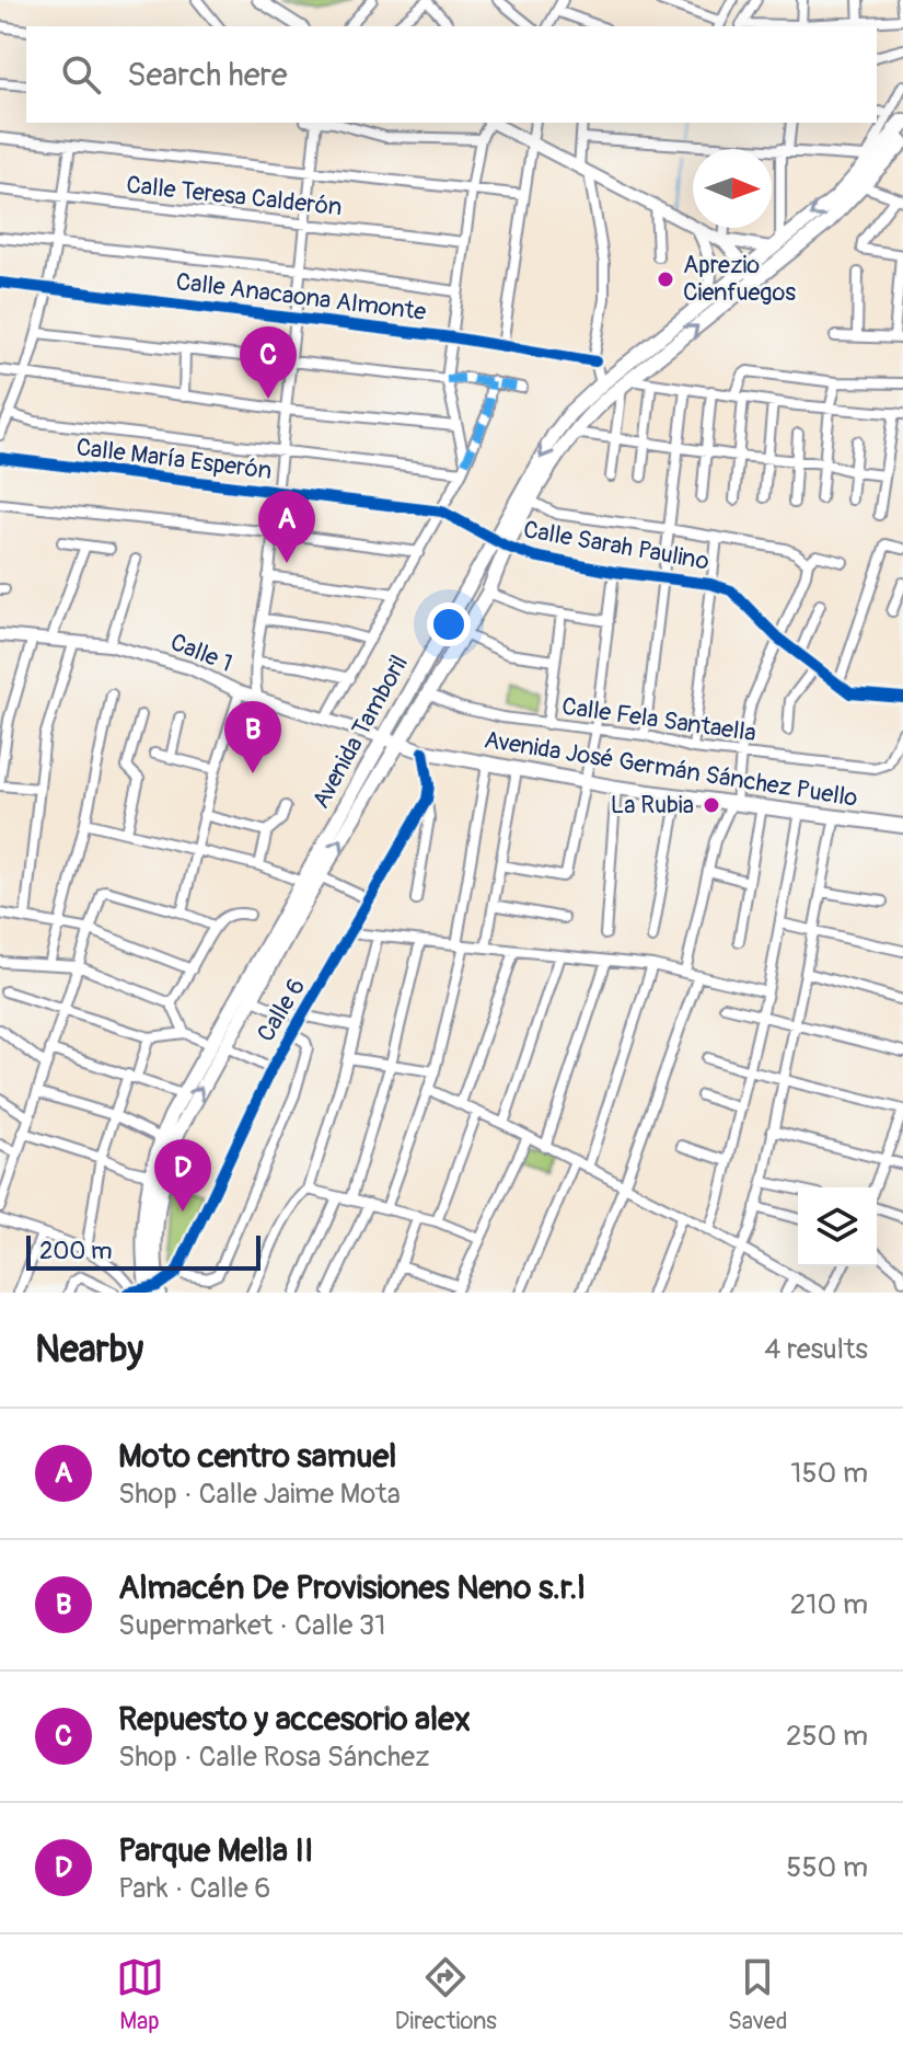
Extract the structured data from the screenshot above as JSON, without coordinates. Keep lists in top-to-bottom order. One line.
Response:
{"streets":{"main road":["Avenida Tamboril","Avenida José Germán Sánchez Puello"],"street":["Calle Teresa Calderón","Calle Anacaona Almonte","Calle María Esperón","Calle Sarah Paulino","Calle 1","Calle Fela Santaella","Calle 6"]},"crossings":[["Calle María Esperón","Calle Sarah Paulino"],["Calle María Esperón","Avenida Tamboril"],["Calle Sarah Paulino","Avenida Tamboril"],["Calle 1","Avenida Tamboril"],["Calle 1","Avenida José Germán Sánchez Puello"],["Calle Fela Santaella","Avenida Tamboril"],["Avenida Tamboril","Avenida José Germán Sánchez Puello"],["Avenida Tamboril","Calle 6"]],"places":["Aprezio Cienfuegos","La Rubia"],"scale_bar":"200 m","north":"right","page":{"search":"Search here","pins":["C","A","B","D"],"scale":"200 m","heading":["Nearby","4 results"],"list":[{"mark":"A","name":"Moto centro samuel","note":"Shop · Calle Jaime Mota","value":"150 m"},{"mark":"B","name":"Almacén De Provisiones Neno s.r.l","note":"Supermarket · Calle 31","value":"210 m"},{"mark":"C","name":"Repuesto y accesorio alex","note":"Shop · Calle Rosa Sánchez","value":"250 m"},{"mark":"D","name":"Parque Mella II","note":"Park · Calle 6","value":"550 m"}],"nav":["Map","Directions","Saved"]}}
